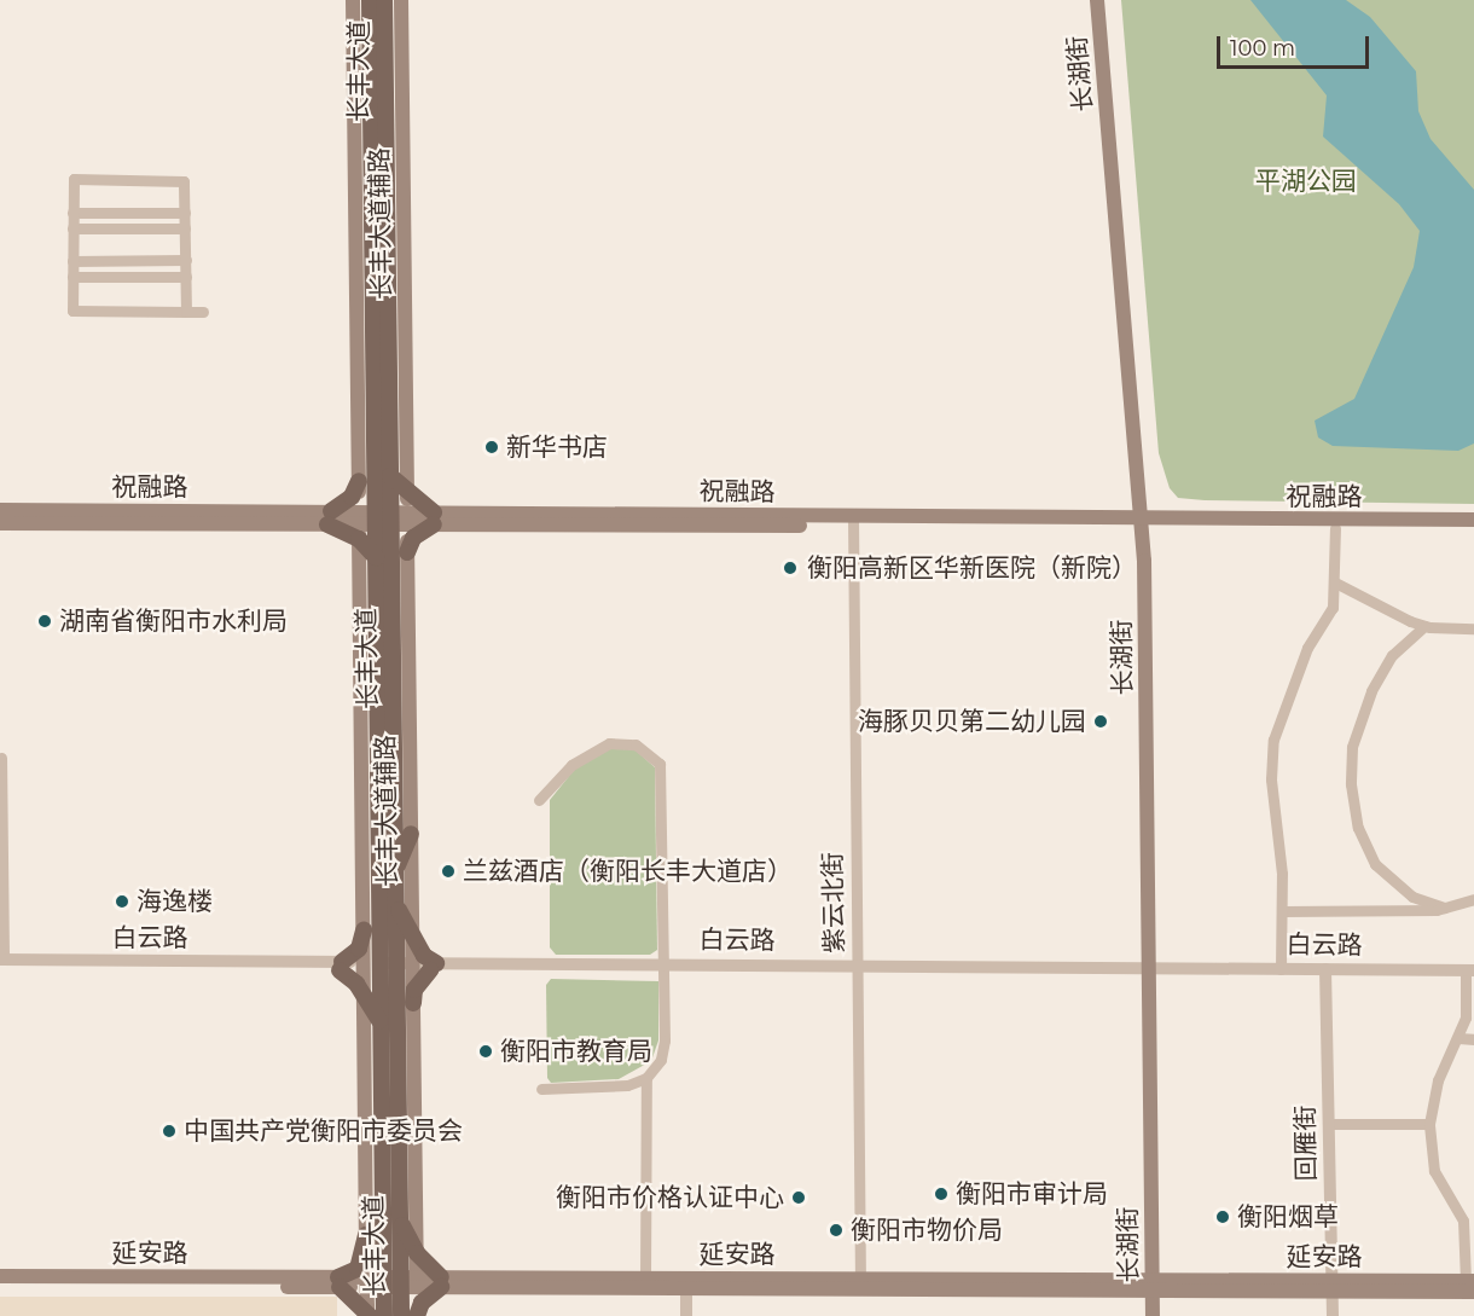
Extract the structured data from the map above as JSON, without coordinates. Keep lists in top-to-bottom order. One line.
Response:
{"streets":{"main road":["长丰大道","长湖街","长丰大道辅路","祝融路","延安路"],"street":["紫云北街","白云路","回雁街"]},"crossings":[["长丰大道","长丰大道辅路"],["长丰大道","祝融路"],["长丰大道","白云路"],["长丰大道","延安路"],["长湖街","祝融路"],["长湖街","白云路"],["长湖街","延安路"],["长丰大道辅路","祝融路"],["长丰大道辅路","白云路"],["长丰大道辅路","延安路"],["祝融路","紫云北街"],["紫云北街","白云路"],["紫云北街","延安路"],["白云路","回雁街"],["回雁街","延安路"]],"parks":["平湖公园"],"places":["新华书店","衡阳高新区华新医院（新院）","湖南省衡阳市水利局","海豚贝贝第二幼儿园","兰兹酒店（衡阳长丰大道店）","海逸楼","衡阳市教育局","中国共产党衡阳市委员会","衡阳市审计局","衡阳市价格认证中心","衡阳烟草","衡阳市物价局"],"scale_bar":"100 m"}
